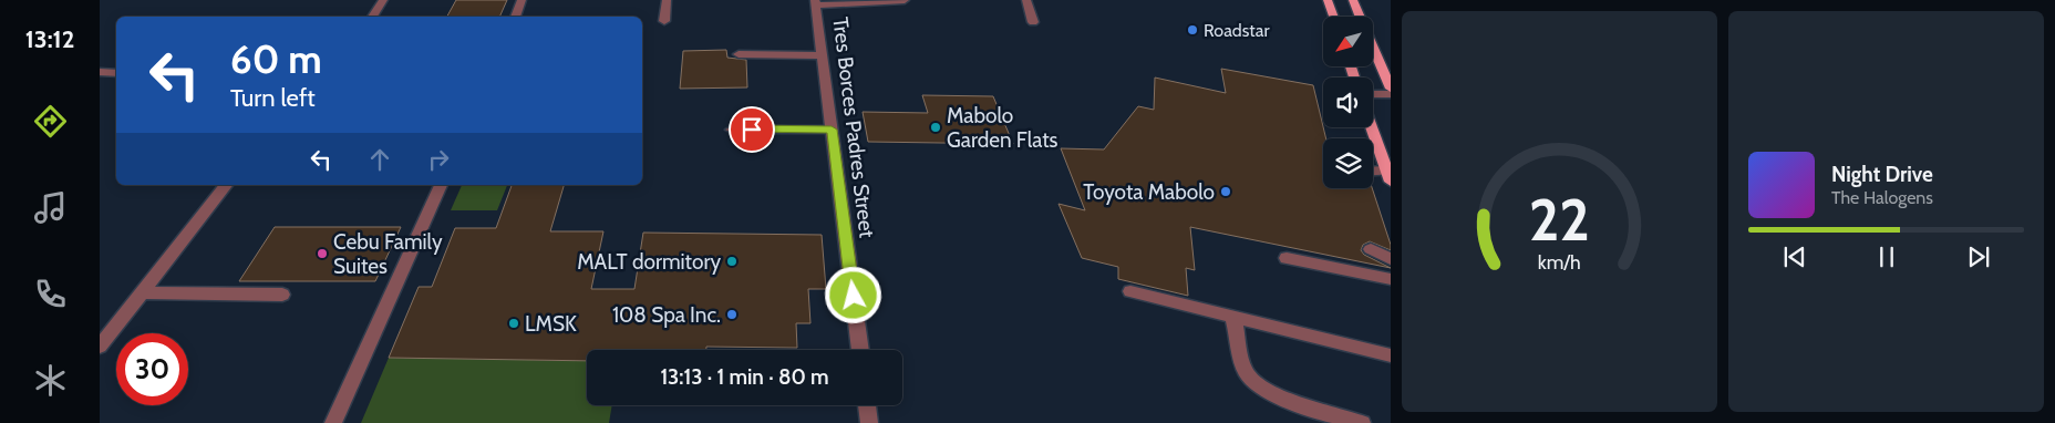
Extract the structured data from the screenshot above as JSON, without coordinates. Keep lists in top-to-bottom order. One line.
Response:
{"streets":{"street":["Tres Borces Padres Street"]},"places":["Roadstar","Mabolo Garden Flats","Toyota Mabolo","Cebu Family Suites","MALT dormitory","108 Spa Inc.","LMSK"],"north":"bottom left","page":{"tabs":"13:12","turn":["60 m","Turn left"],"song":["Night Drive","The Halogens"],"limit":"30","trip":"13:13 · 1 min · 80 m","gauge":["22","km/h"]}}
